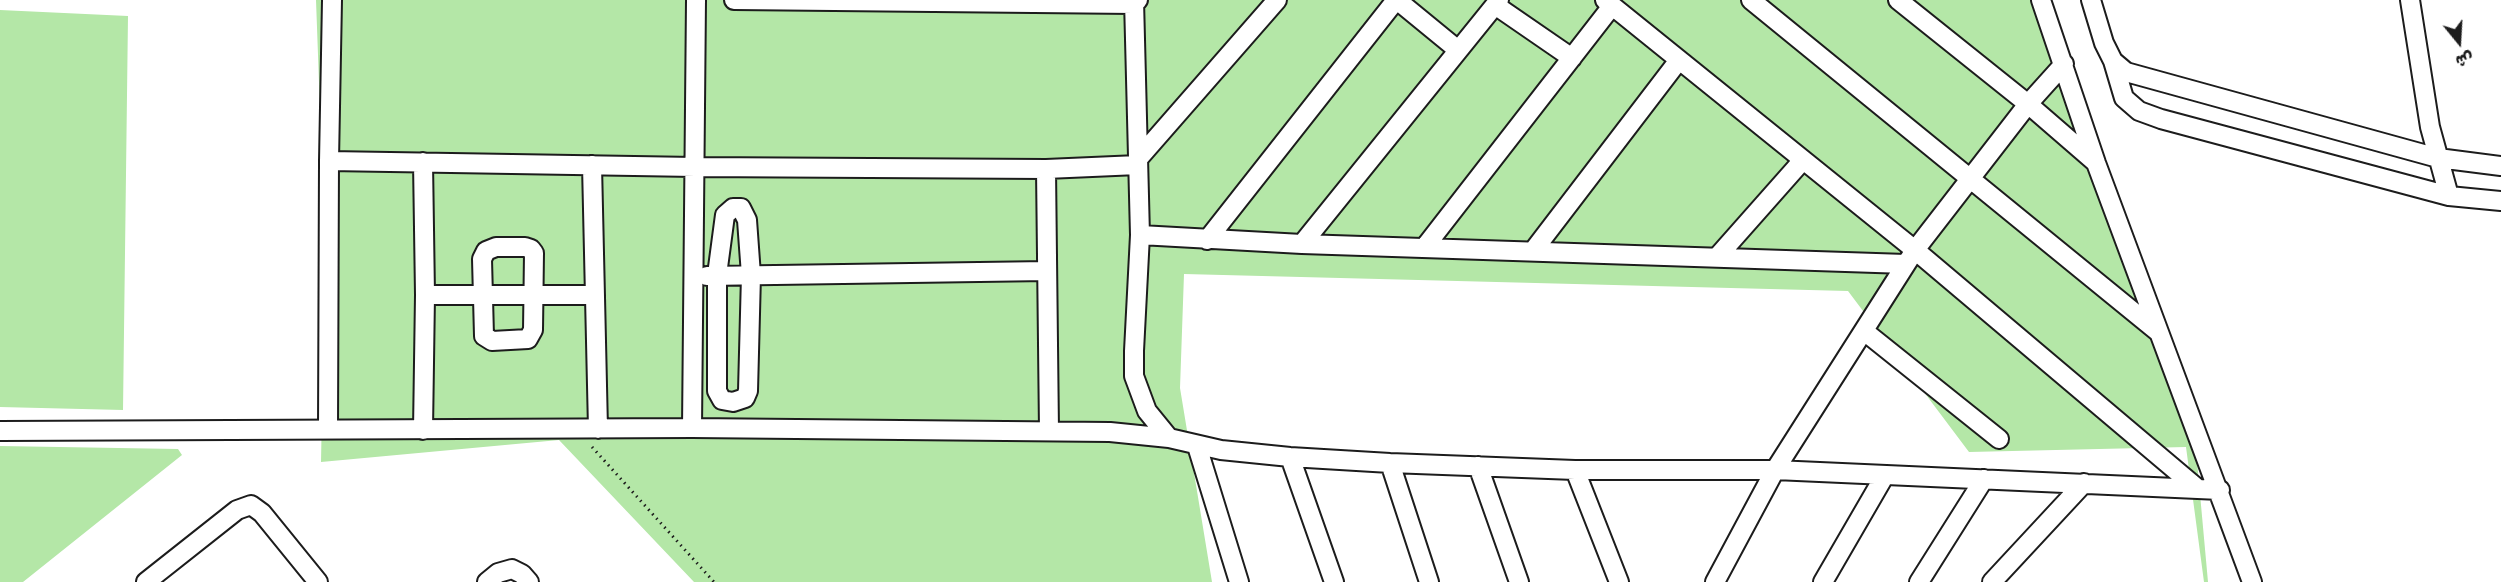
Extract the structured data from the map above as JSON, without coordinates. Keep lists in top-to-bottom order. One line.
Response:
{"north":"bottom"}
